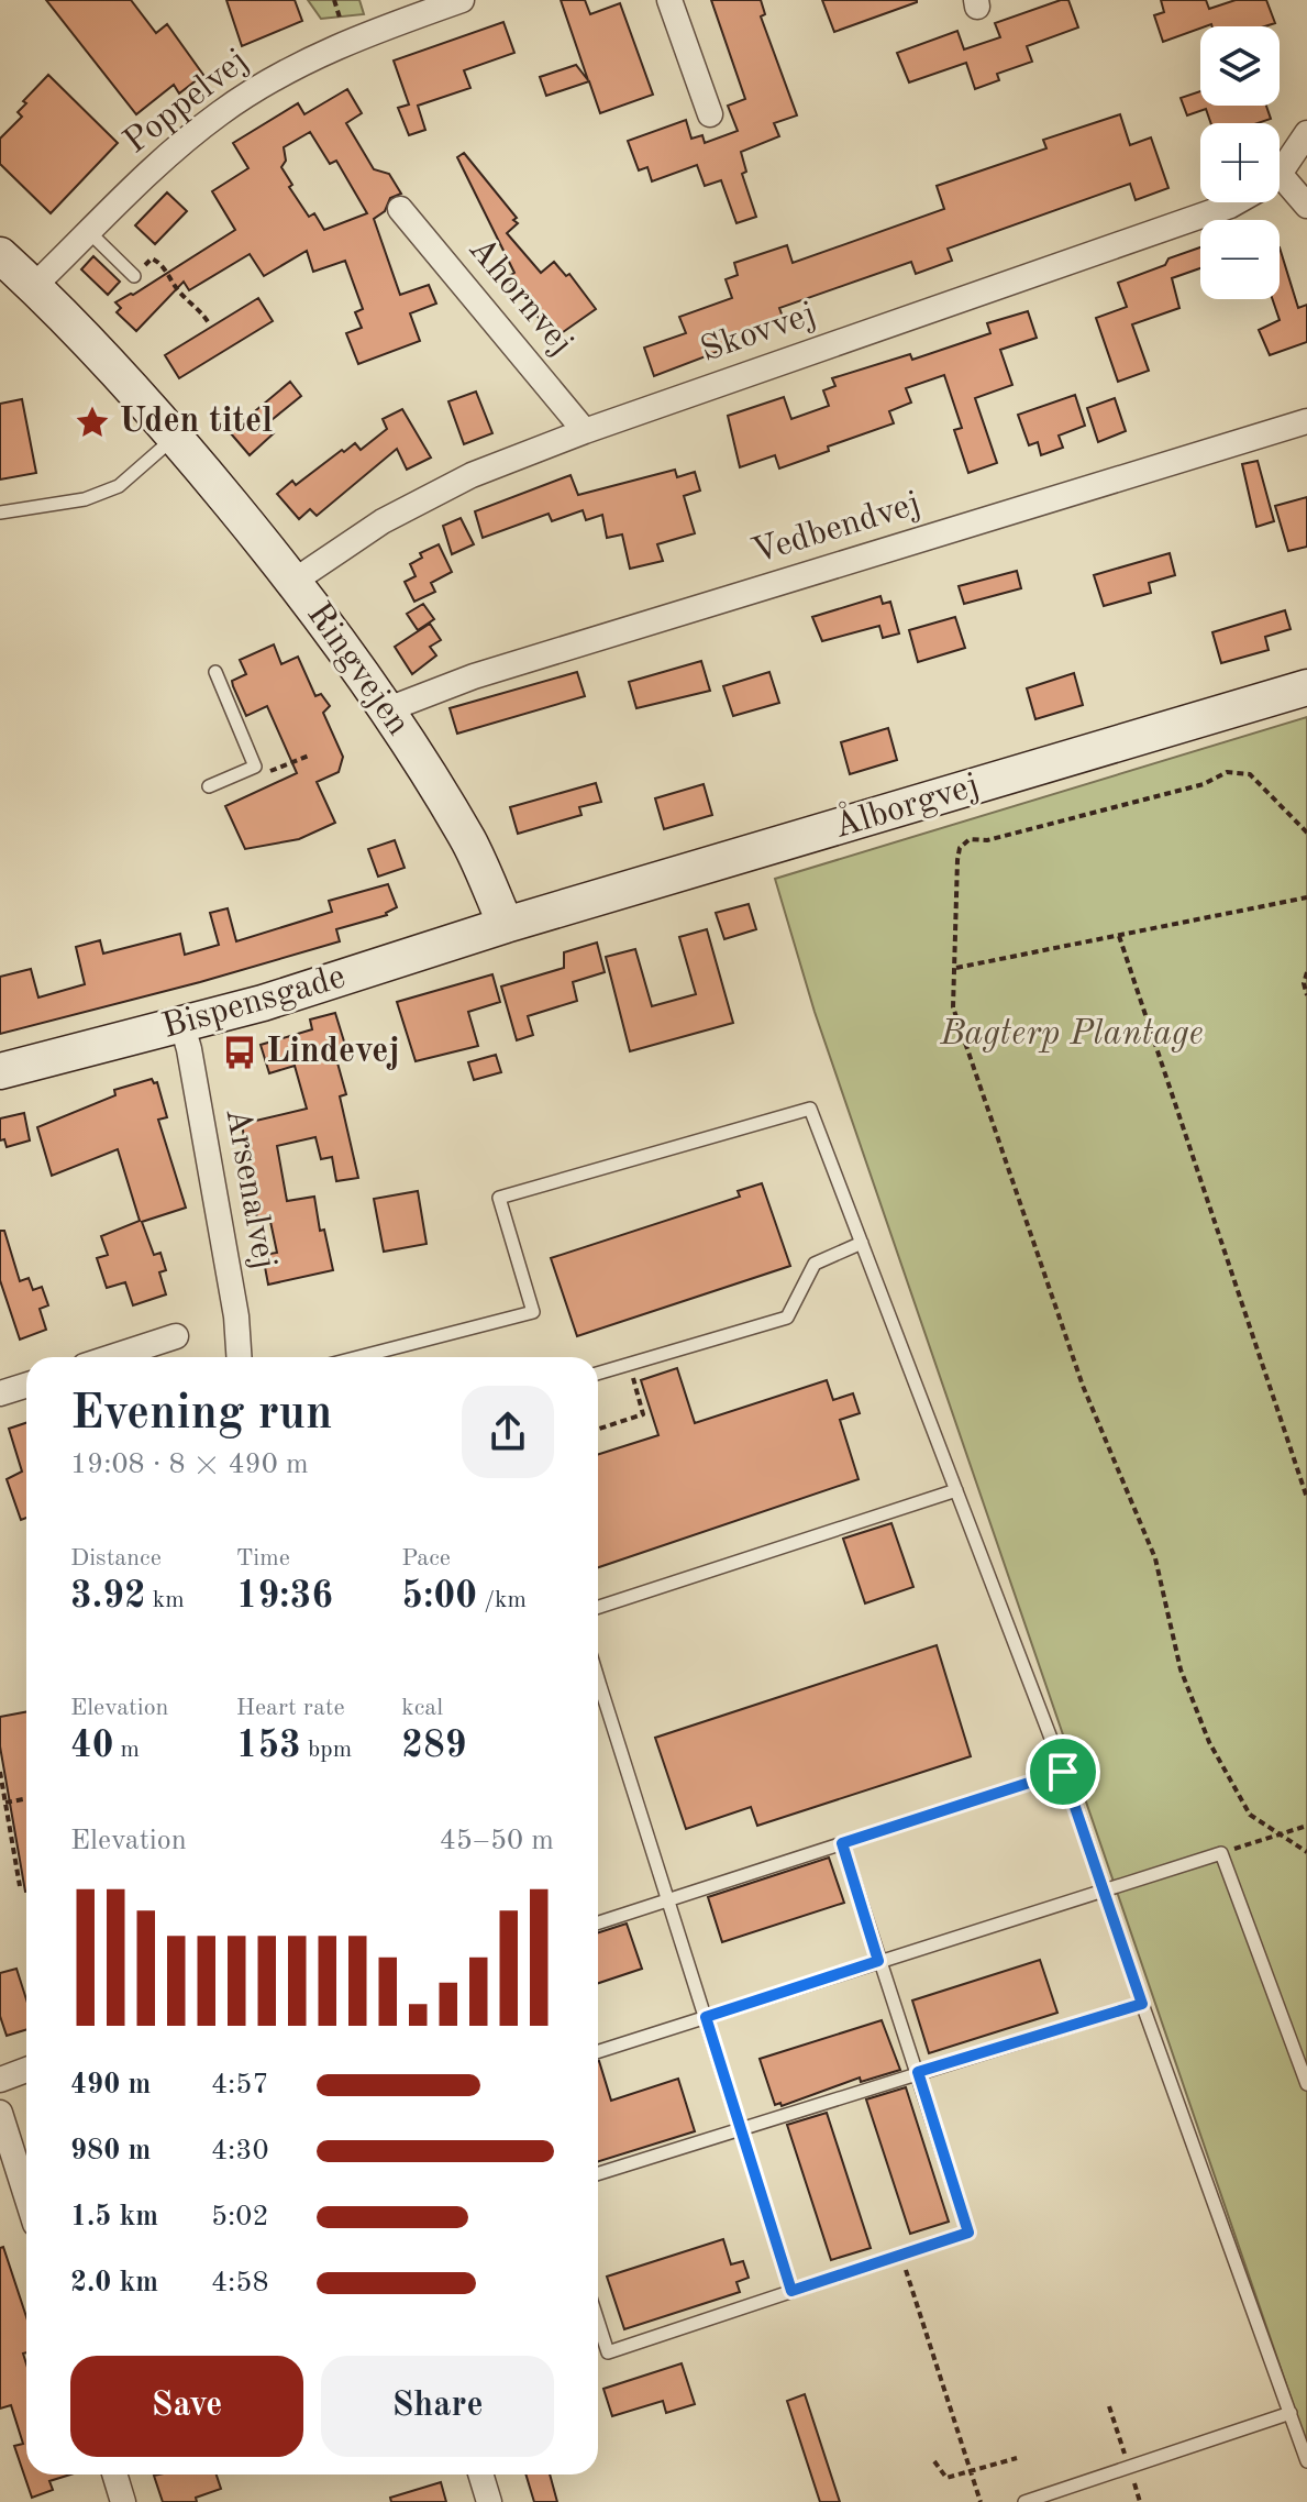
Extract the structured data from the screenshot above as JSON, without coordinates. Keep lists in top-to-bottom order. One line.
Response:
{"streets":{"main road":["Ringvejen","Ålborgvej","Bispensgade"],"street":["Poppelvej","Ahornvej","Skovvej","Vedbendvej","Arsenalvej"]},"crossings":[["Poppelvej","Ringvejen"],["Ahornvej","Skovvej"],["Skovvej","Ringvejen"],["Vedbendvej","Ringvejen"],["Ringvejen","Ålborgvej"],["Ringvejen","Bispensgade"],["Ålborgvej","Bispensgade"],["Bispensgade","Arsenalvej"]],"parks":["Bagterp Plantage"],"places":{"place":["Uden titel"],"bus stop":["Lindevej"]},"page":{"map_buttons":["+","−"],"heading":["Evening run","19:08 · 8 × 490 m"],"stats":[["Distance","3.92 km"],["Time","19:36"],["Pace","5:00 /km"],["Elevation","40 m"],["Heart rate","153 bpm"],["kcal","289"]],"chart":["Elevation","45–50 m"],"list":[{"name":"490 m","note":"4:57"},{"name":"980 m","note":"4:30"},{"name":"1.5 km","note":"5:02"},{"name":"2.0 km","note":"4:58"}],"buttons":["Save","Share"]}}
